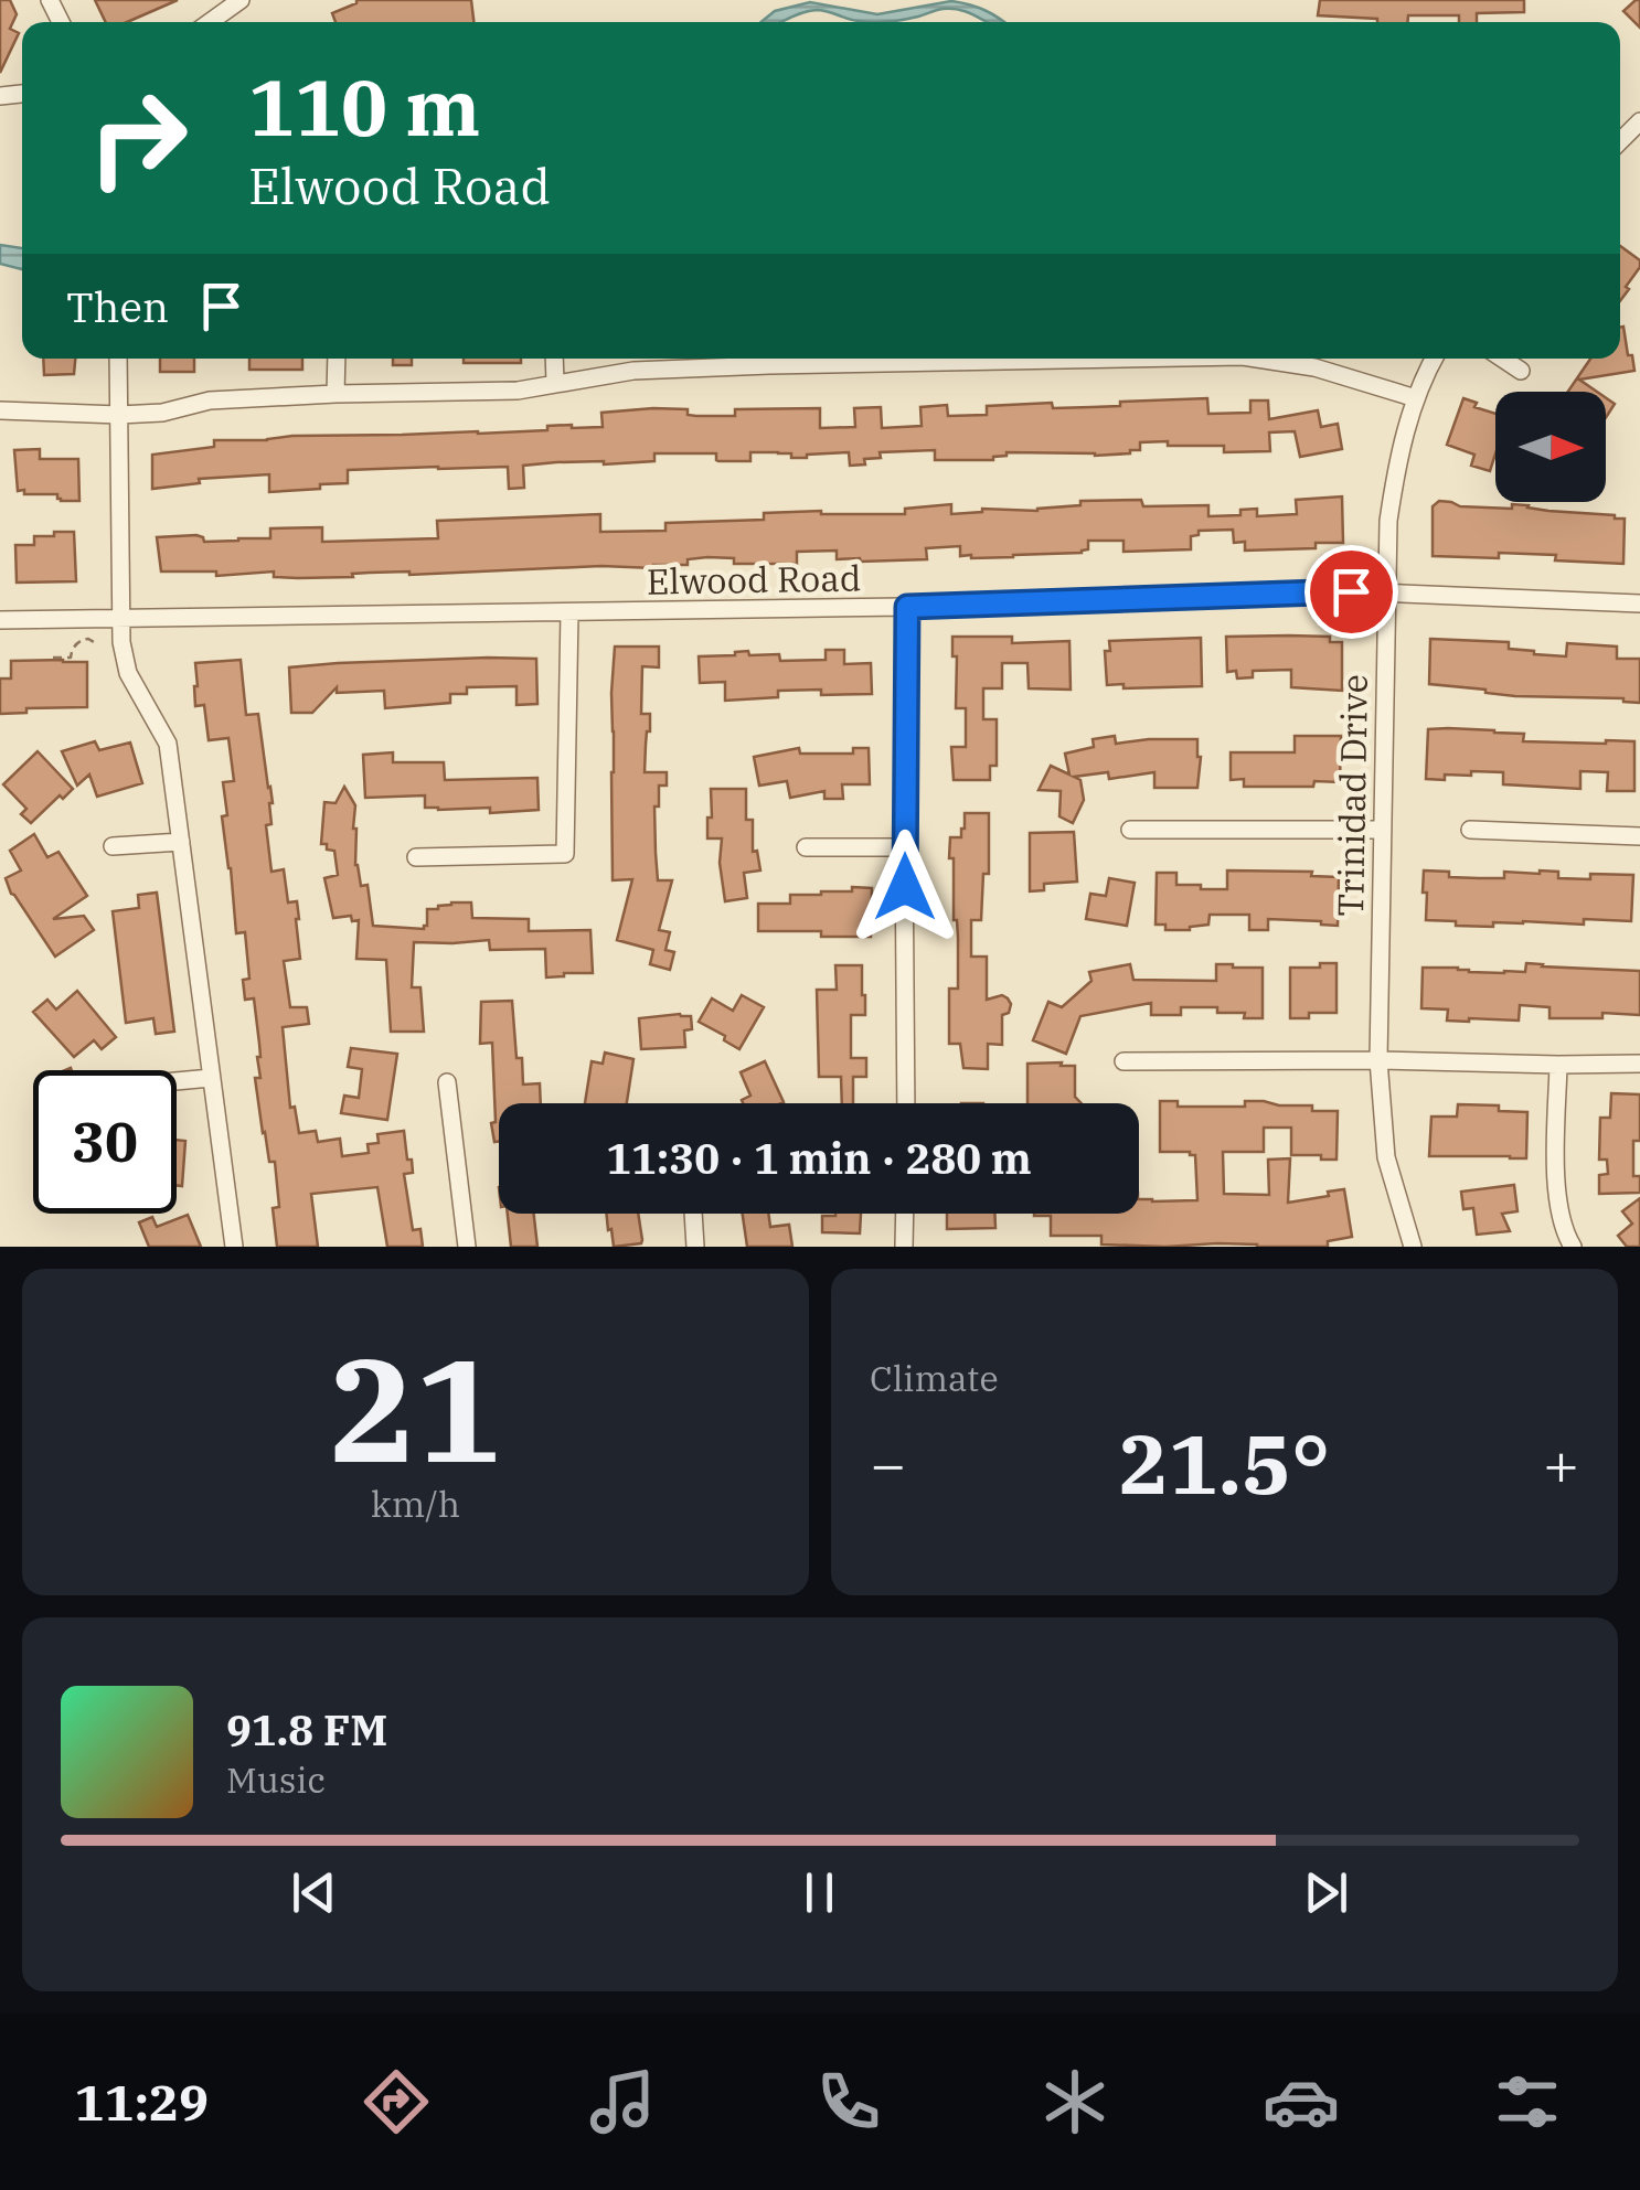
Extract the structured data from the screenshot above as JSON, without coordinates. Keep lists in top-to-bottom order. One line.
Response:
{"streets":{"street":["Elwood Road","Trinidad Drive"]},"crossings":[["Elwood Road","Trinidad Drive"]],"north":"right","page":{"turn":["110 m","Elwood Road"],"then":"Then","limit":"30","trip":"11:30 · 1 min · 280 m","tile":[["21","km/h"],"Climate"],"heat":["−","21.5°","+"],"song":["91.8 FM","Music"],"tabs":"11:29"}}
